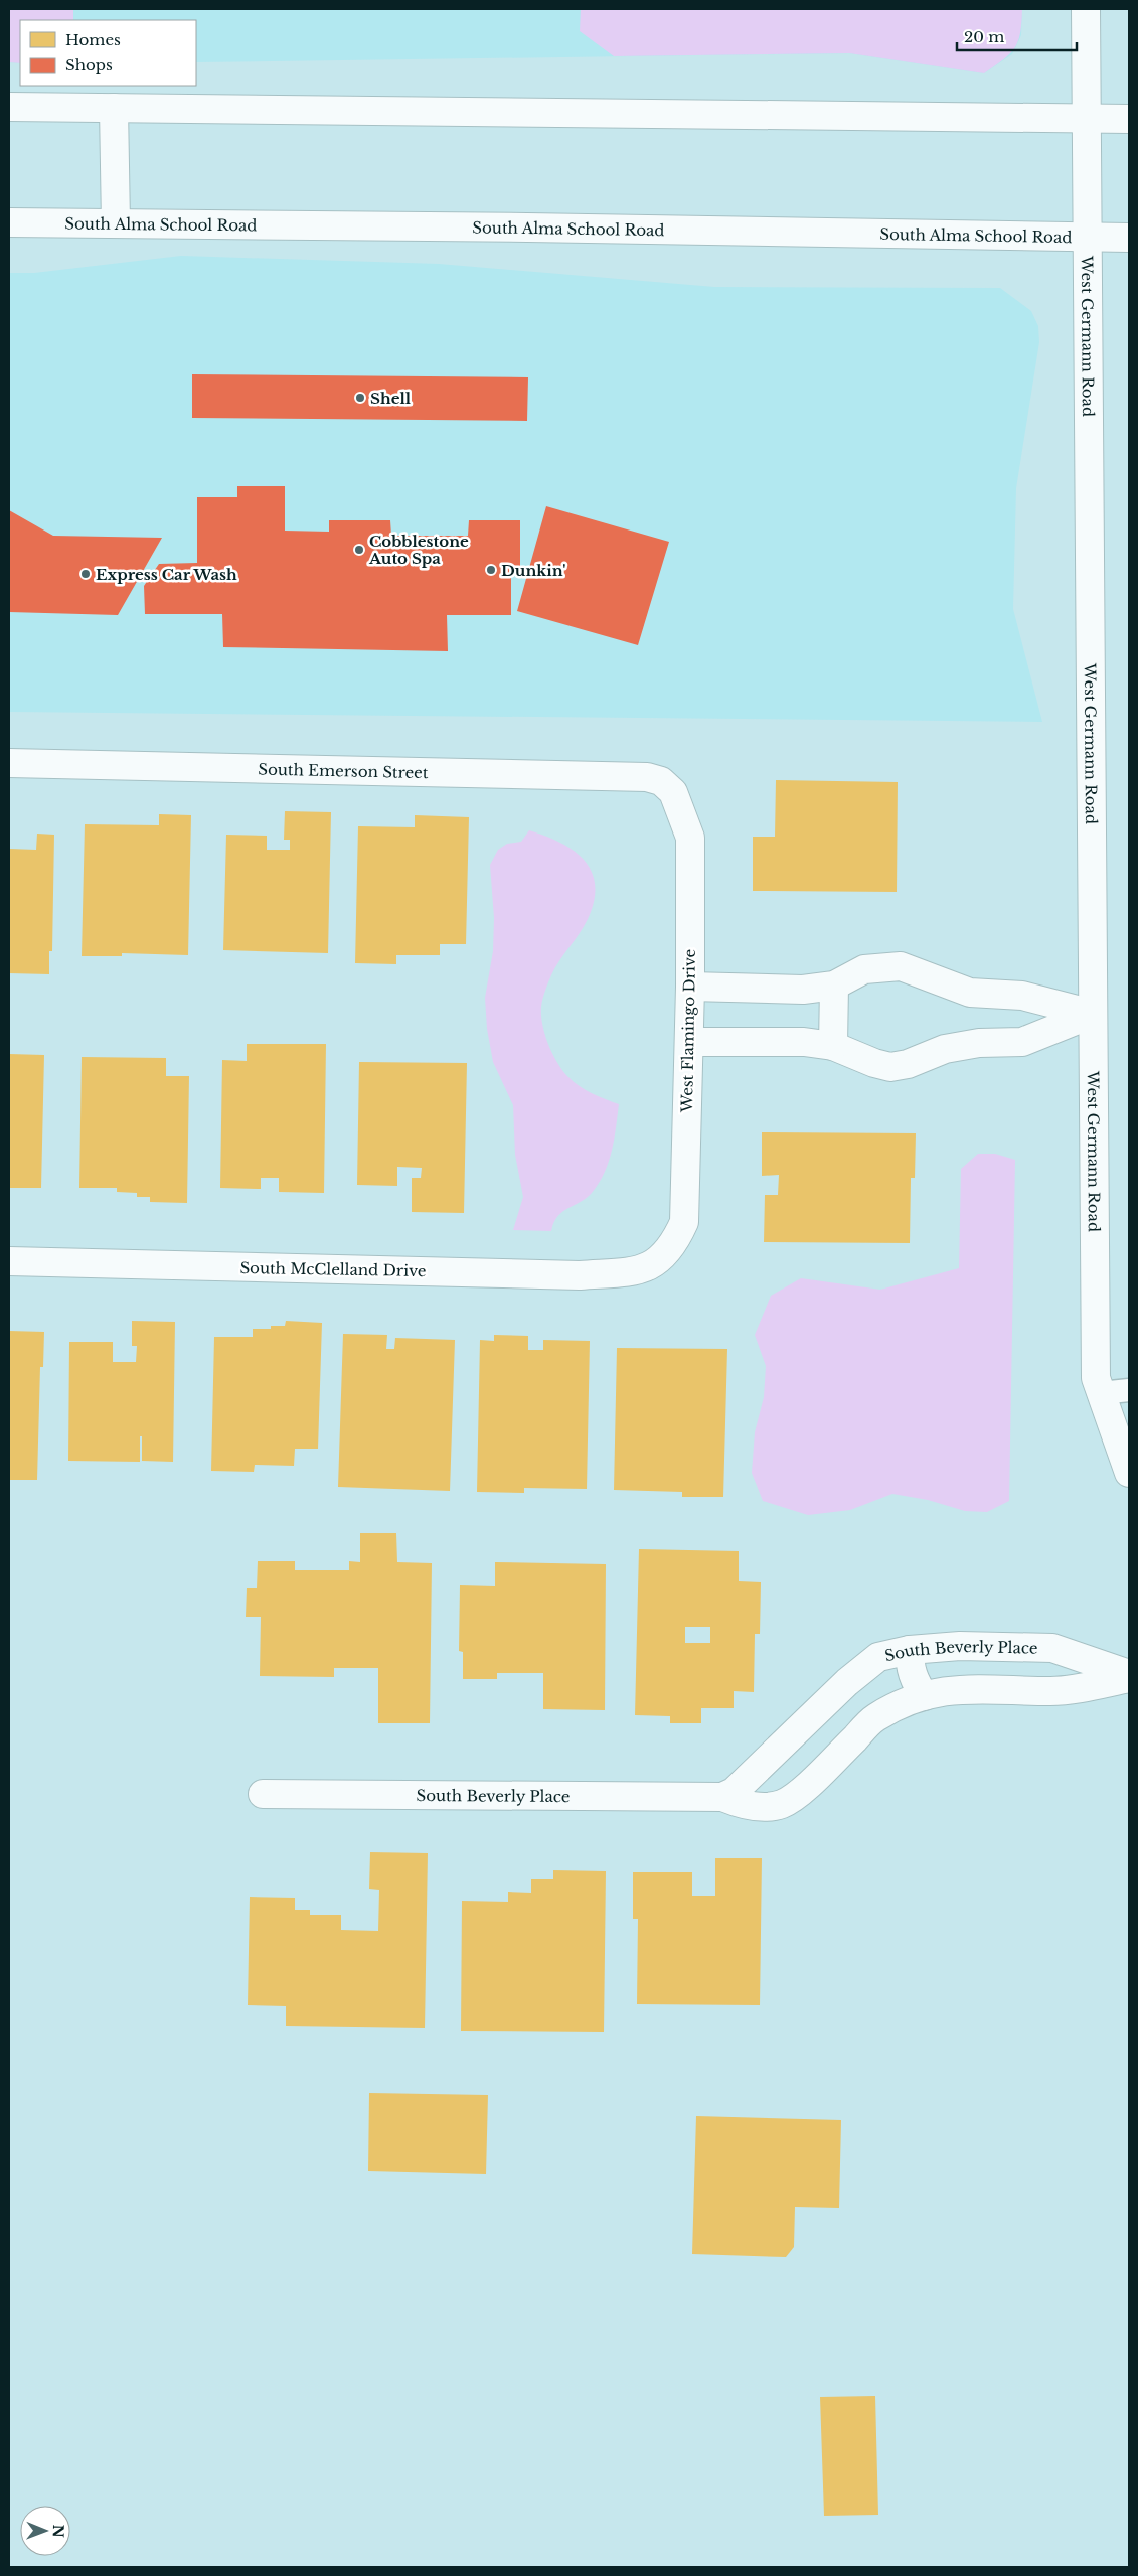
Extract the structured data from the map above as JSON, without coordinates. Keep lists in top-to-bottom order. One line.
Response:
{"streets":{"street":["South Alma School Road","West Germann Road","South Emerson Street","West Flamingo Drive","South McClelland Drive","South Beverly Place"]},"crossings":[["South Alma School Road","West Germann Road"],["South Emerson Street","West Flamingo Drive"],["West Flamingo Drive","South McClelland Drive"]],"places":["Shell","Cobblestone Auto Spa","Dunkin'","Express Car Wash"],"legend":["Homes","Shops"],"scale_bar":"20 m","north":"right"}
